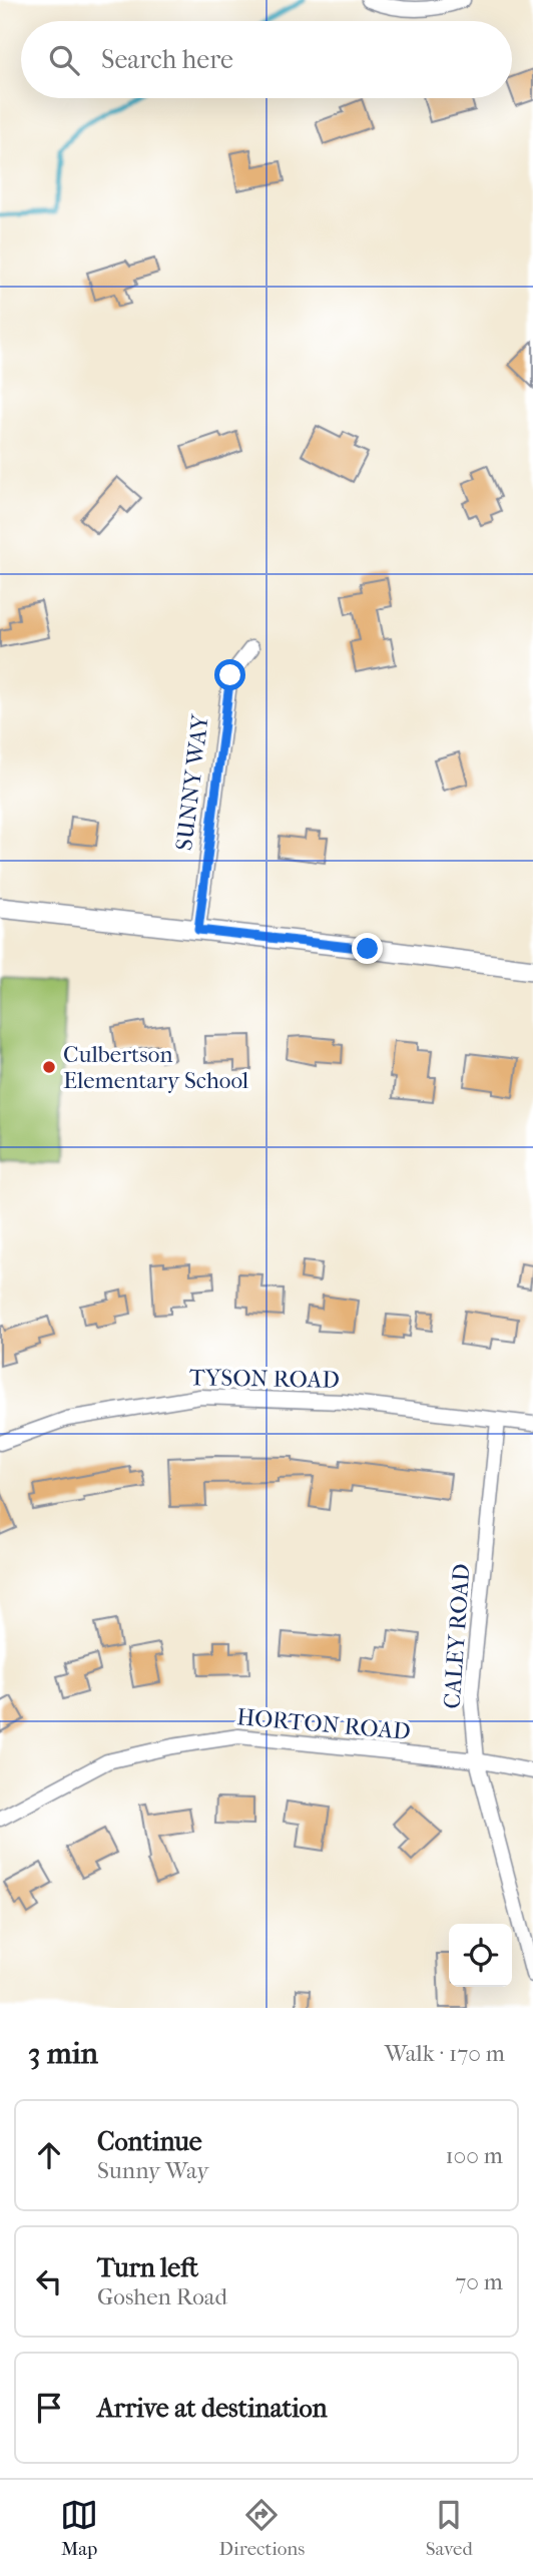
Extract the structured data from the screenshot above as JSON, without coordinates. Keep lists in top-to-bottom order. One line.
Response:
{"streets":{"street":["SUNNY WAY","TYSON ROAD","CALEY ROAD","HORTON ROAD"]},"crossings":[["TYSON ROAD","CALEY ROAD"],["CALEY ROAD","HORTON ROAD"]],"places":["Culbertson Elementary School"],"page":{"search":"Search here","heading":["3 min","Walk · 170 m"],"list":[["Continue","Sunny Way","100 m"],["Turn left","Goshen Road","70 m"],"Arrive at destination"],"nav":["Map","Directions","Saved"]}}
